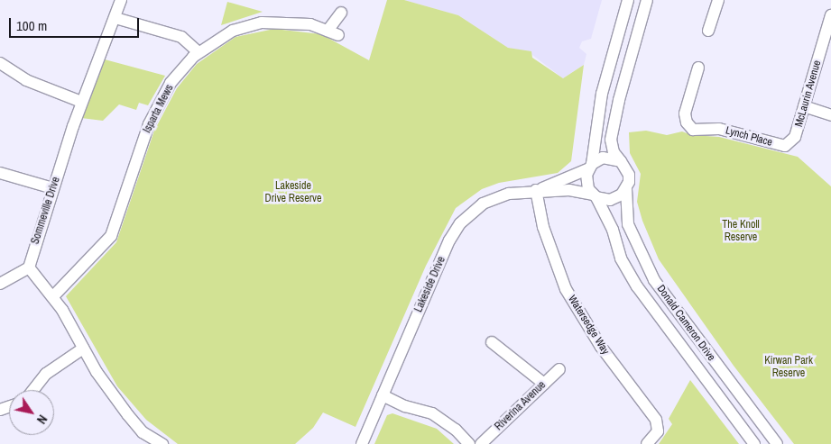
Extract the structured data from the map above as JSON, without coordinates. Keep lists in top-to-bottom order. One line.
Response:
{"streets":{"street":["McLaurin Avenue","Isparta Mews","Lynch Place","Sommeville Drive","Lakeside Drive","Donald Cameron Drive","Watersedge Way","Riverina Avenue"]},"crossings":[["McLaurin Avenue","Lynch Place"],["Lakeside Drive","Donald Cameron Drive"],["Lakeside Drive","Watersedge Way"]],"parks":["Lakeside Drive Reserve","The Knoll Reserve","Kirwan Park Reserve"],"scale_bar":"100 m","north":"bottom right"}
